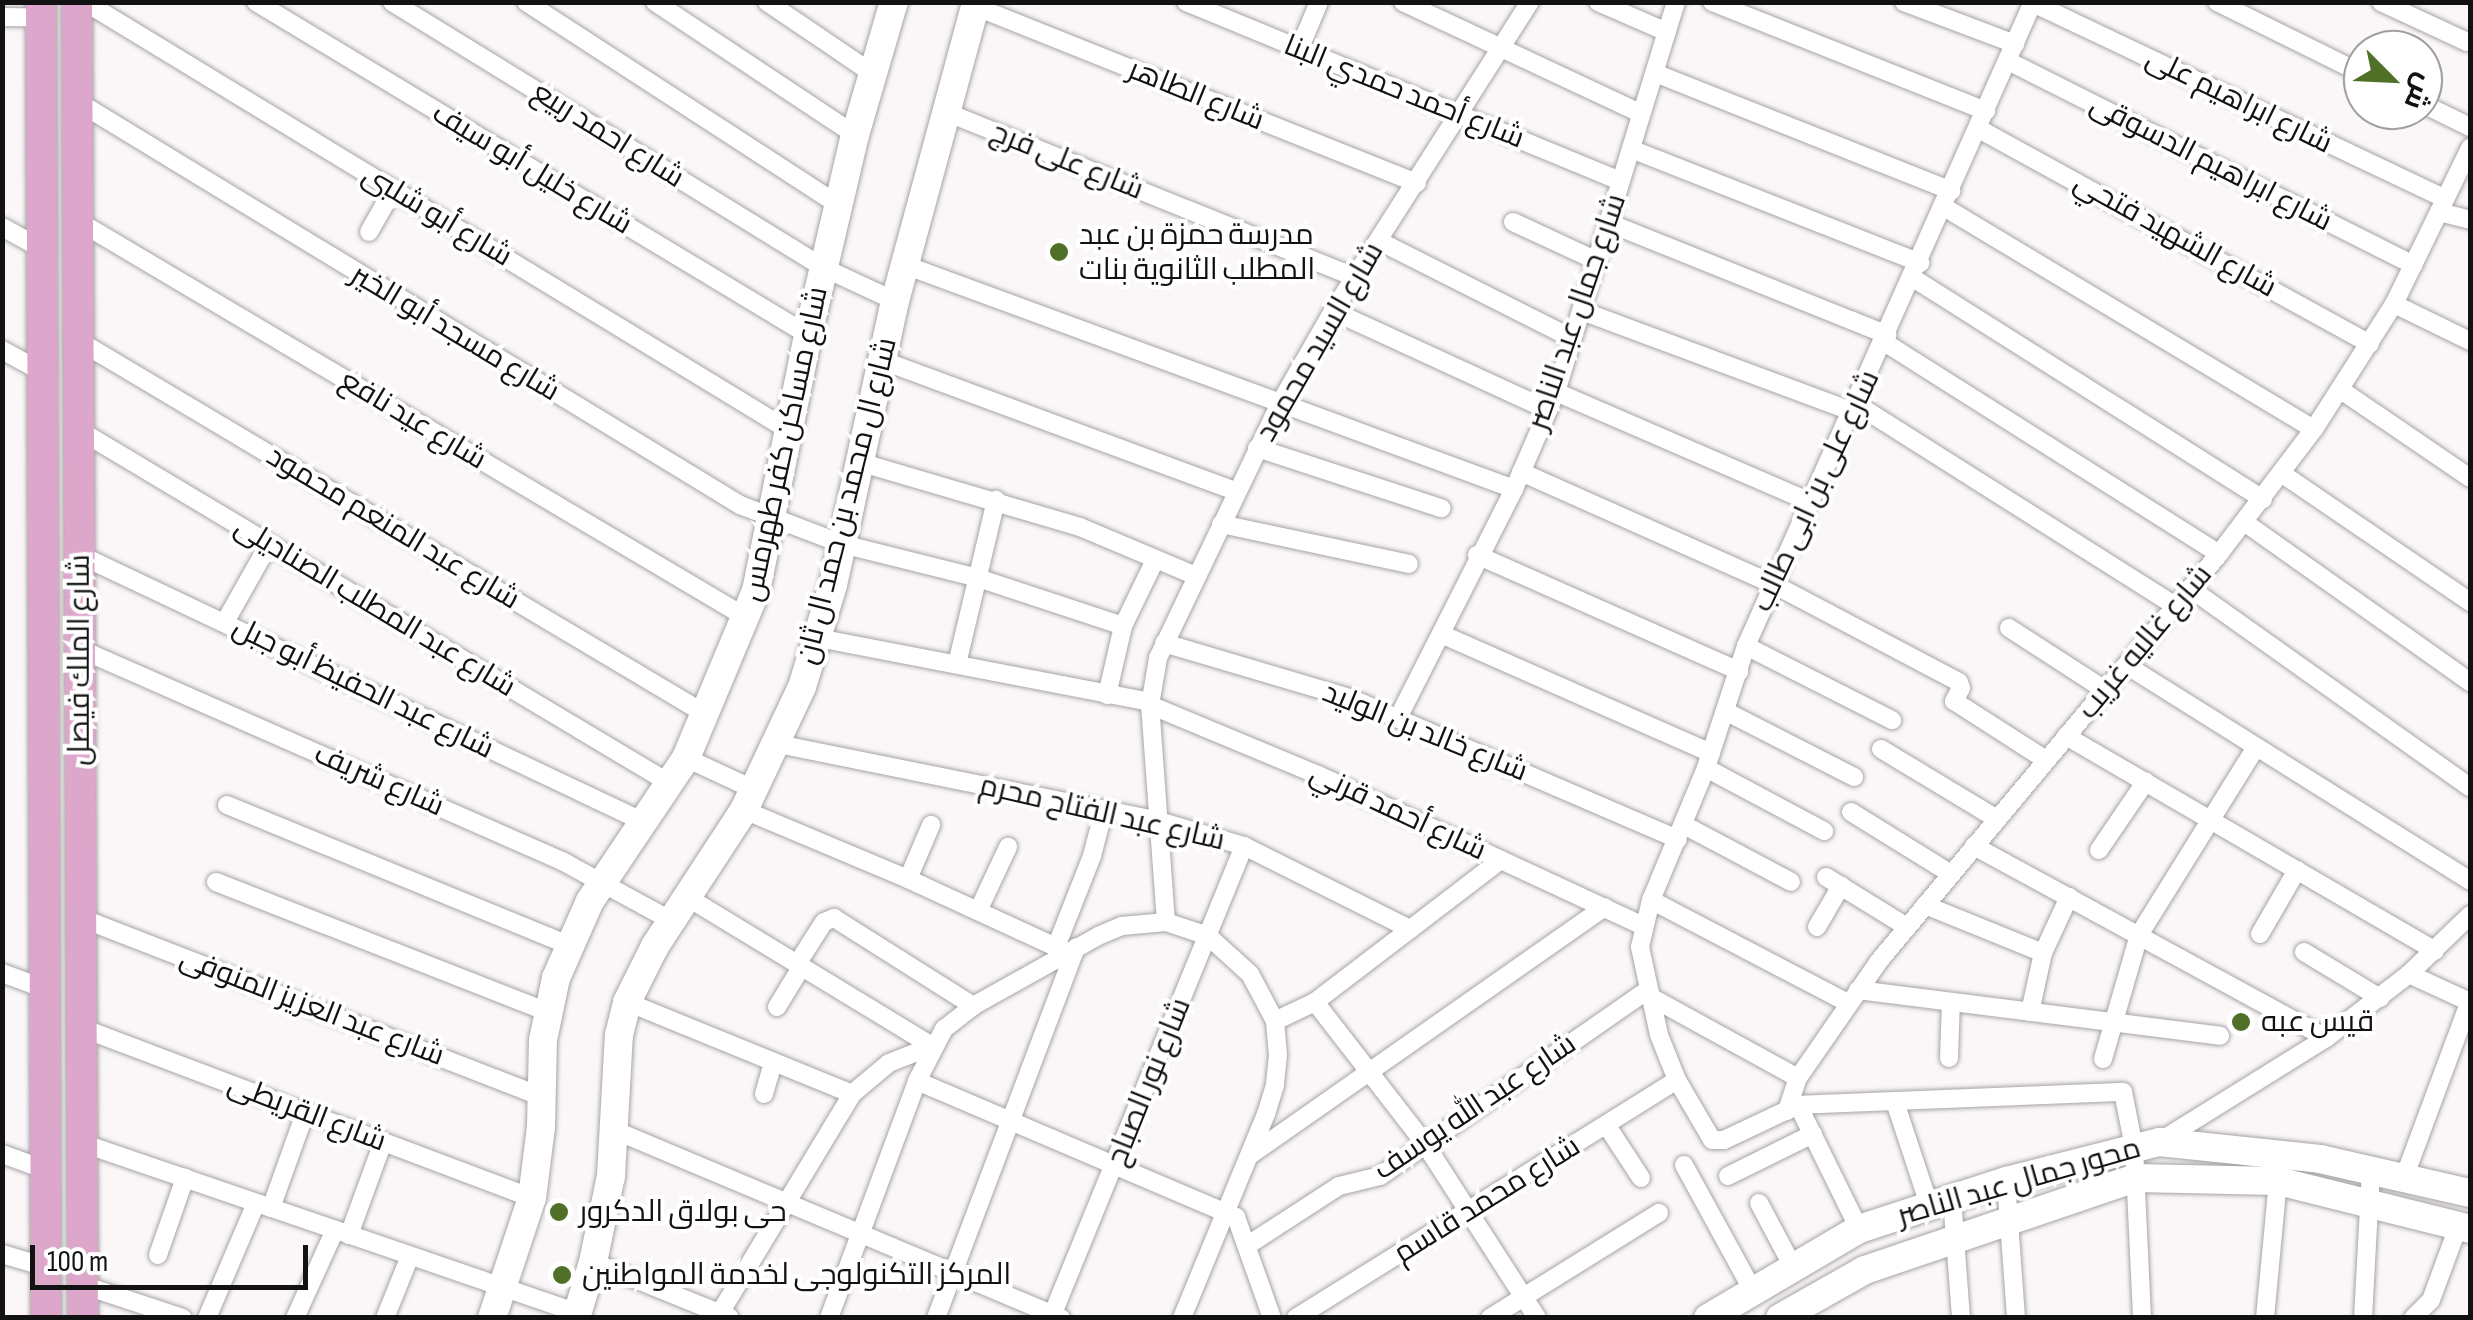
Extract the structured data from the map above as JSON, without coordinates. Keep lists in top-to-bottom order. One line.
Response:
{"streets":{"main road":["شارع الملك فيصل"],"street":["شارع أحمد حمدي البنا","شارع الطاهر","شارع ابراهيم على","شارع احمد ربيع","شارع على فرج","شارع ابراهيم الدسوقى","شارع خليل أبو سيف","شارع أبو شلبى","شارع الشهيد فتحي","شارع جمال عبد الناصر","شارع مسجد أبو الخير","شارع السيد محمود","شارع عيد نافع","شارع مساكن كفر طهرمس","شارع على بن ابى طالب","شارع ال محمد بن حمد ال ثان","شارع عبد المنعم محمود","شارع عبد المطلب الصناديلى","شارع غاليه غريب","شارع عبد الحفيظ أبو جبل","شارع خالد بن الوليد","شارع شريف","شارع أحمد قرني","شارع عبد الفتاح محرم","شارع عبد العزيز المنوفى","شارع نور الصباح","شارع عبد الله يوسف","شارع القريطى","محور جمال عبد الناصر","شارع محمد قاسم"]},"crossings":[["شارع أحمد حمدي البنا","شارع جمال عبد الناصر"],["شارع أحمد حمدي البنا","شارع السيد محمود"],["شارع الطاهر","شارع السيد محمود"],["شارع الطاهر","شارع ال محمد بن حمد ال ثان"],["شارع ابراهيم على","شارع على بن ابى طالب"],["شارع ابراهيم على","شارع غاليه غريب"],["شارع احمد ربيع","شارع مساكن كفر طهرمس"],["شارع احمد ربيع","شارع ال محمد بن حمد ال ثان"],["شارع على فرج","شارع السيد محمود"],["شارع على فرج","شارع ال محمد بن حمد ال ثان"],["شارع ابراهيم الدسوقى","شارع على بن ابى طالب"],["شارع ابراهيم الدسوقى","شارع غاليه غريب"],["شارع خليل أبو سيف","شارع مساكن كفر طهرمس"],["شارع أبو شلبى","شارع مساكن كفر طهرمس"],["شارع الشهيد فتحي","شارع على بن ابى طالب"],["شارع الشهيد فتحي","شارع غاليه غريب"],["شارع جمال عبد الناصر","شارع خالد بن الوليد"],["شارع مسجد أبو الخير","شارع مساكن كفر طهرمس"],["شارع مسجد أبو الخير","شارع ال محمد بن حمد ال ثان"],["شارع مسجد أبو الخير","شارع الملك فيصل"],["شارع السيد محمود","شارع خالد بن الوليد"],["شارع السيد محمود","شارع أحمد قرني"],["شارع السيد محمود","شارع عبد الفتاح محرم"],["شارع عيد نافع","شارع مساكن كفر طهرمس"],["شارع عيد نافع","شارع الملك فيصل"],["شارع مساكن كفر طهرمس","شارع عبد المنعم محمود"],["شارع مساكن كفر طهرمس","شارع عبد المطلب الصناديلى"],["شارع مساكن كفر طهرمس","شارع عبد الحفيظ أبو جبل"],["شارع مساكن كفر طهرمس","شارع شريف"],["شارع مساكن كفر طهرمس","شارع عبد العزيز المنوفى"],["شارع مساكن كفر طهرمس","شارع القريطى"],["شارع على بن ابى طالب","شارع غاليه غريب"],["شارع على بن ابى طالب","شارع خالد بن الوليد"],["شارع على بن ابى طالب","شارع أحمد قرني"],["شارع على بن ابى طالب","شارع عبد الله يوسف"],["شارع على بن ابى طالب","شارع محمد قاسم"],["شارع ال محمد بن حمد ال ثان","شارع شريف"],["شارع ال محمد بن حمد ال ثان","شارع أحمد قرني"],["شارع ال محمد بن حمد ال ثان","شارع عبد الفتاح محرم"],["شارع عبد المنعم محمود","شارع الملك فيصل"],["شارع عبد المطلب الصناديلى","شارع الملك فيصل"],["شارع الملك فيصل","شارع عبد الحفيظ أبو جبل"],["شارع الملك فيصل","شارع شريف"],["شارع الملك فيصل","شارع عبد العزيز المنوفى"],["شارع الملك فيصل","شارع القريطى"],["شارع عبد الفتاح محرم","شارع نور الصباح"]],"places":["مدرسة حمزة بن عبد المطلب الثانوية بنات","قيس عبه","حى بولاق الدكرور","المركز التكنولوجى لخدمة المواطنين"],"scale_bar":"100 m","north":"bottom right"}
